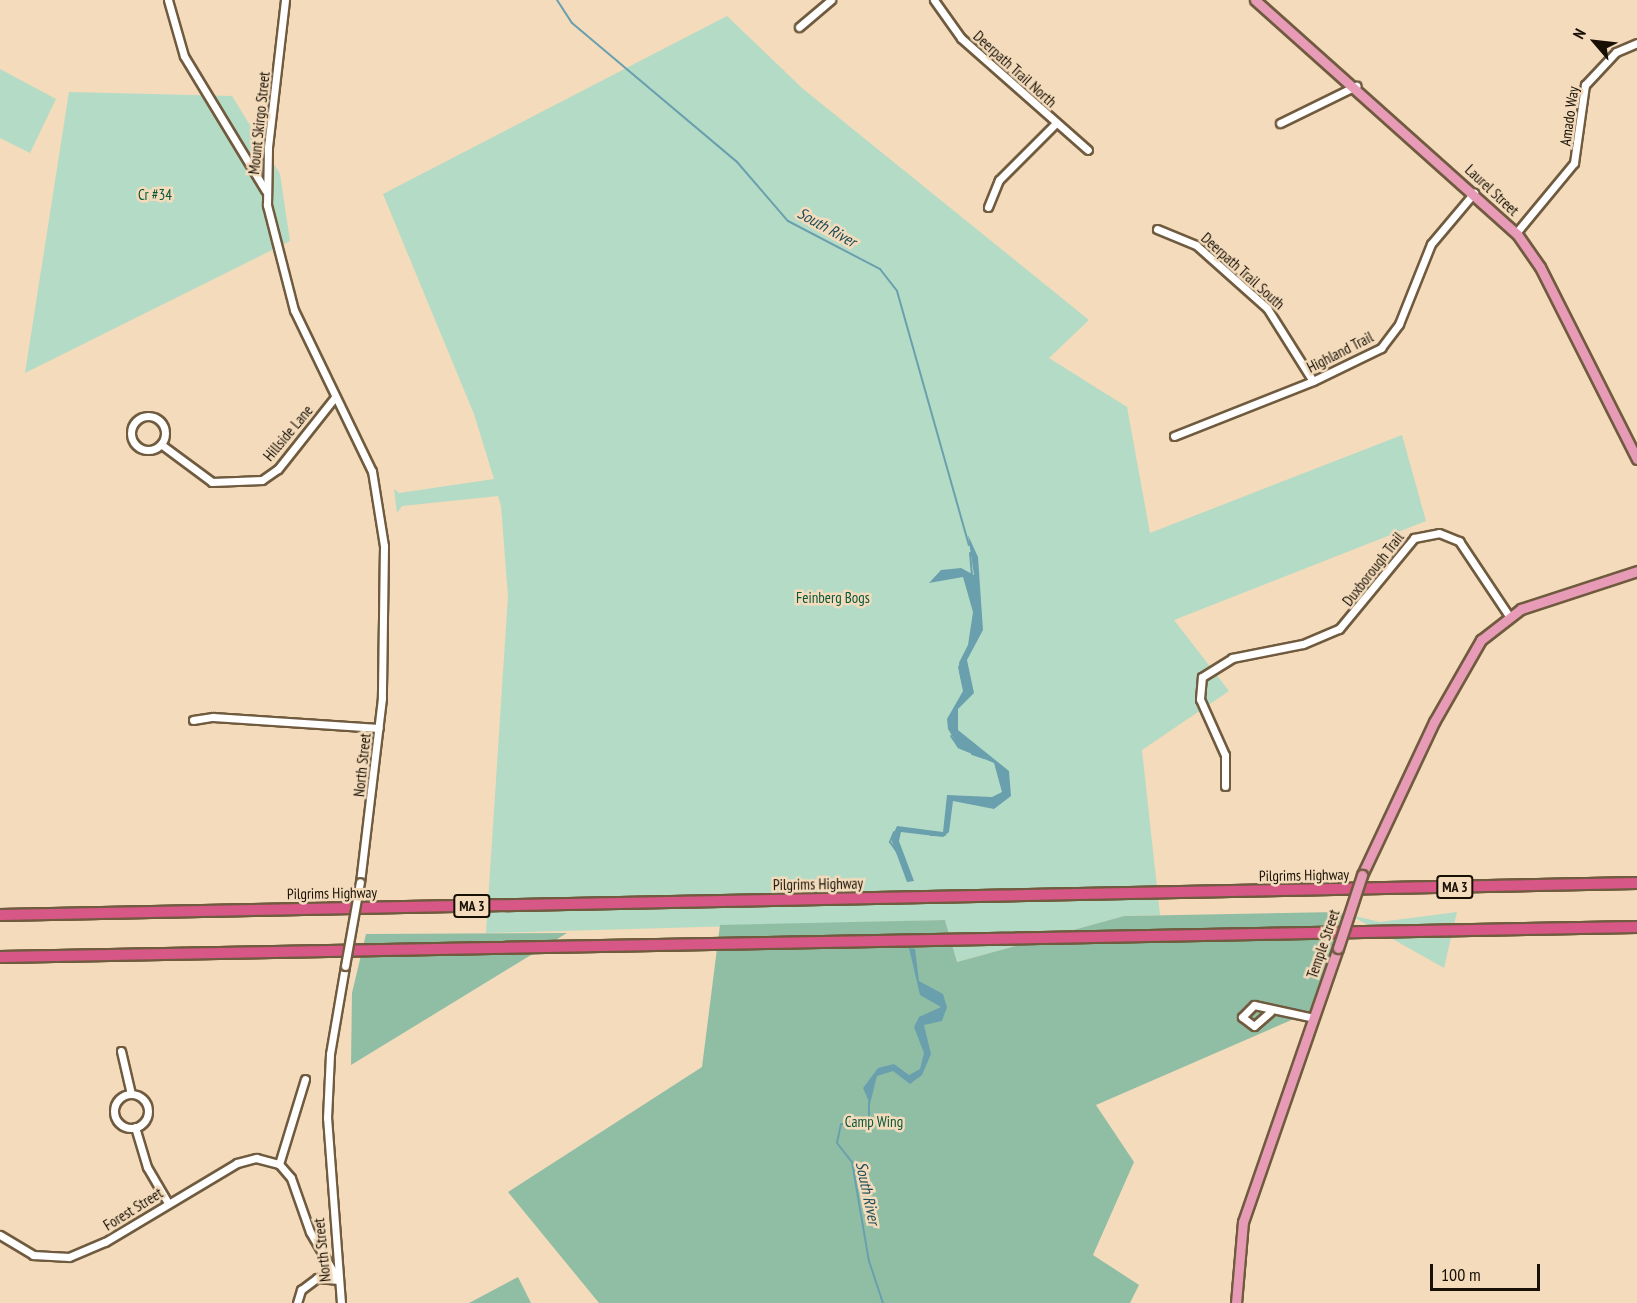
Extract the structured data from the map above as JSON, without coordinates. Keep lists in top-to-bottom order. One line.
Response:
{"streets":{"highway":["Pilgrims Highway","MA 3"],"main road":["Laurel Street","Temple Street"],"street":["Deerpath Trail North","Amado Way","Mount Skirgo Street","Deerpath Trail South","Highland Trail","Hillside Lane","Duxborough Trail","North Street","Forest Street"]},"crossings":[["Amado Way","Laurel Street"],["Mount Skirgo Street","North Street"],["Laurel Street","Highland Trail"],["Deerpath Trail South","Highland Trail"],["Hillside Lane","North Street"],["Duxborough Trail","Temple Street"]],"water":["South River"],"parks":["Cr #34","Feinberg Bogs","Camp Wing"],"scale_bar":"100 m","north":"top left"}
